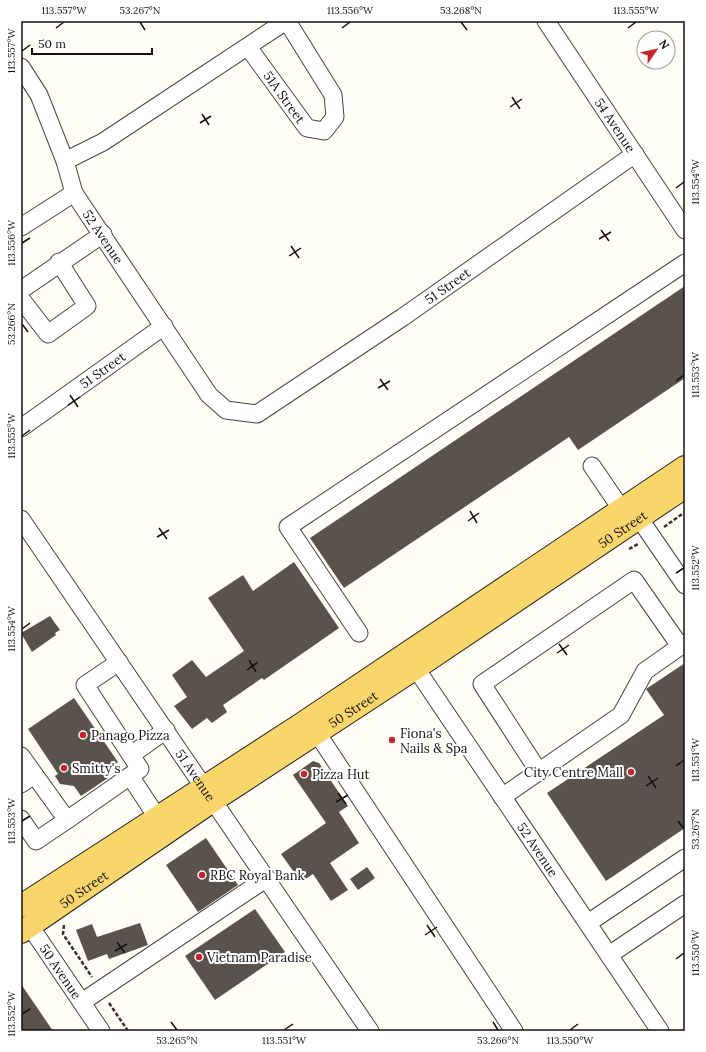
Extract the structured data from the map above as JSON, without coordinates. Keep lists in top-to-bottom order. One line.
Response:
{"streets":{"main road":["50 Street"],"street":["51A Street","54 Avenue","52 Avenue","51 Street","51 Avenue","50 Avenue"]},"crossings":[["51A Street","52 Avenue"],["54 Avenue","51 Street"],["52 Avenue","51 Street"],["52 Avenue","50 Street"],["50 Street","51 Avenue"],["50 Street","50 Avenue"]],"places":["Panago Pizza","Fiona's Nails & Spa","Smitty's","City Centre Mall","Pizza Hut","RBC Royal Bank","Vietnam Paradise"],"scale_bar":"50 m","north":"top right","coordinates":["113.557°W","53.267°N","113.556°W","53.268°N","113.555°W","113.554°W","53.266°N","113.553°W","113.552°W","113.551°W","113.550°W","53.265°N"]}
